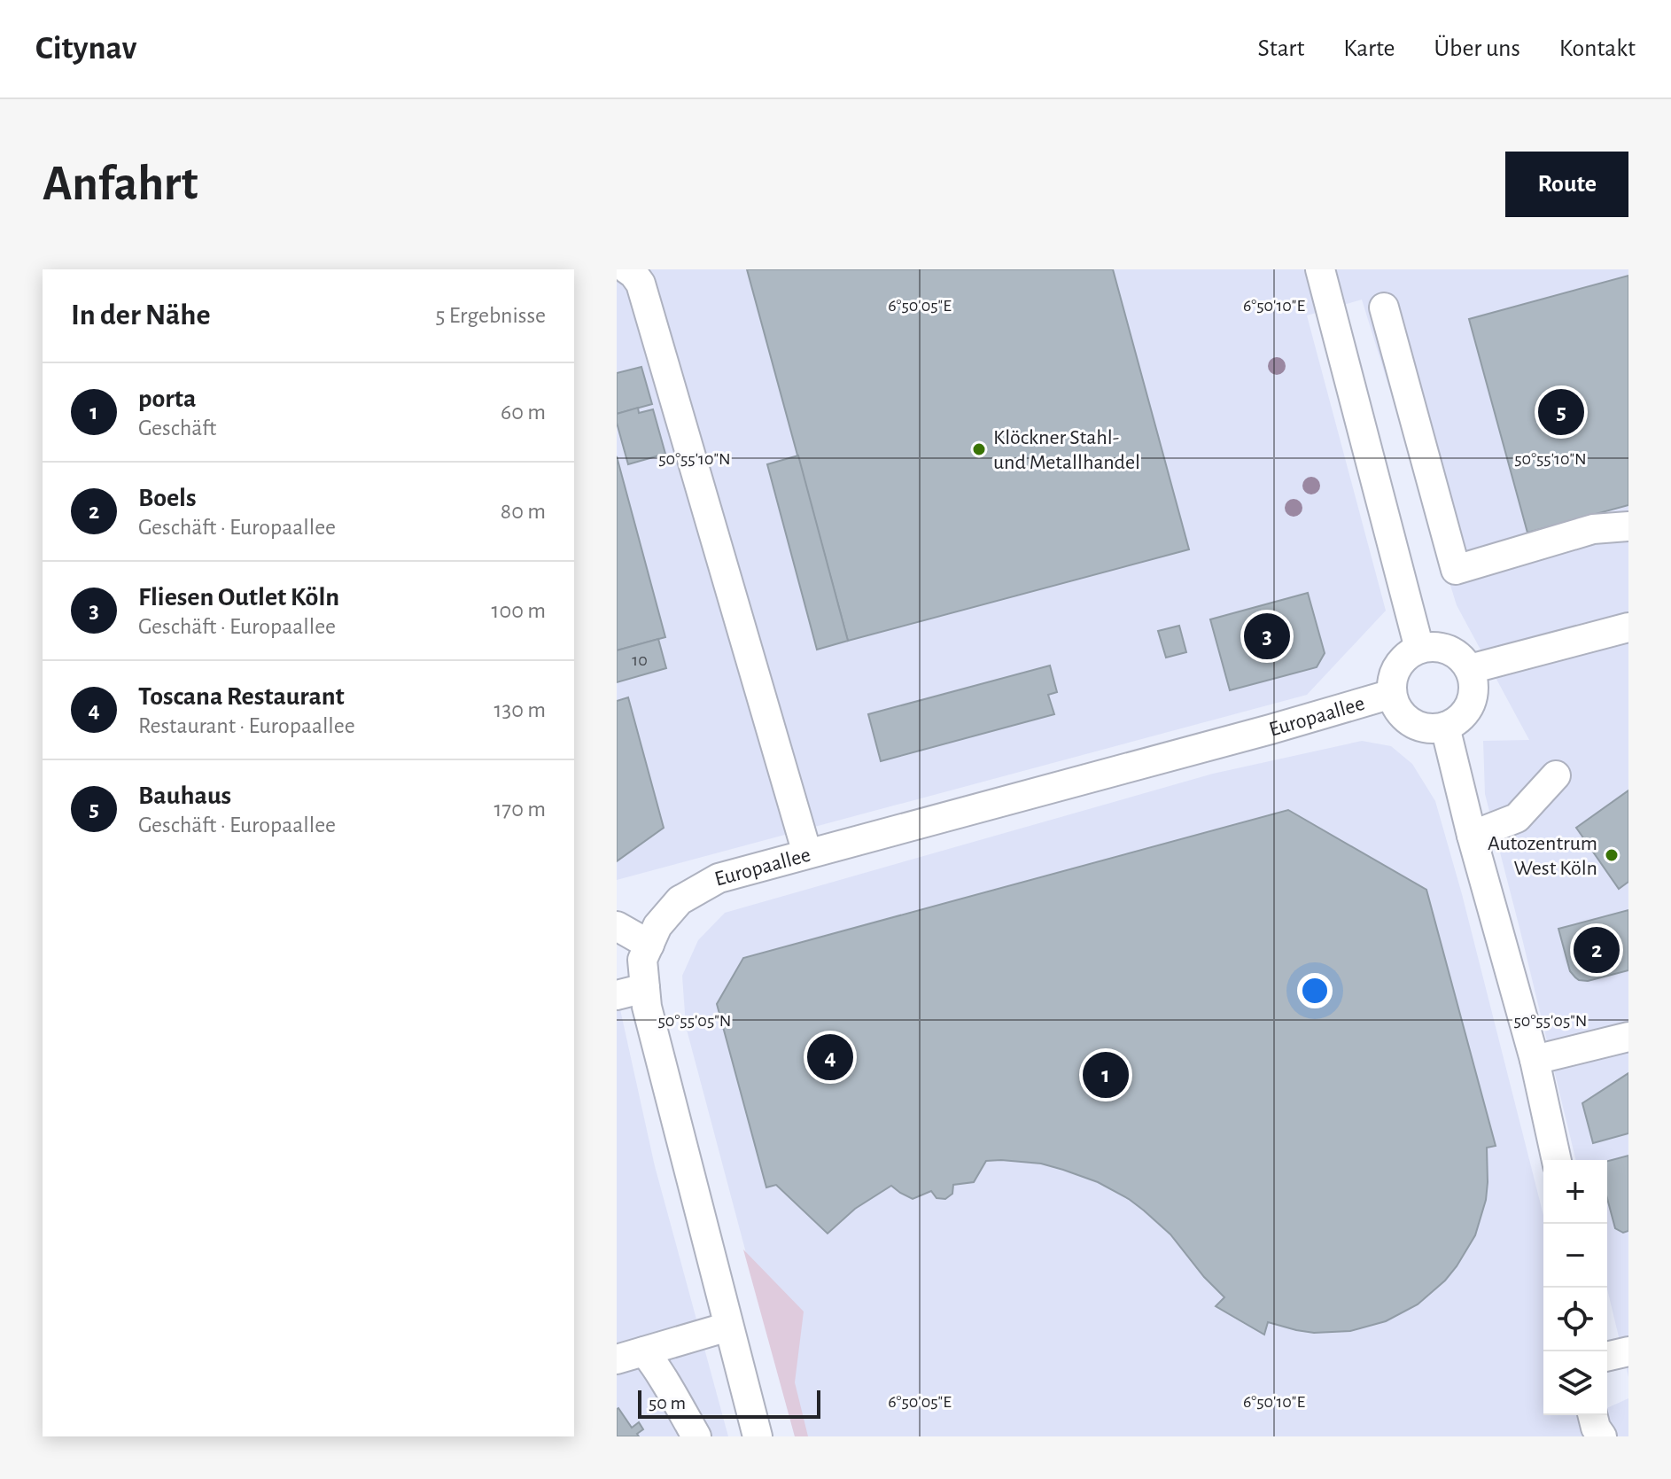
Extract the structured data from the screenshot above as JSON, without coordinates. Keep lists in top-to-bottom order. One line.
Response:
{"streets":{"street":["Europaallee"]},"places":["Klöckner Stahl- und Metallhandel","Autozentrum West Köln"],"house_numbers":["10"],"scale_bar":"50 m","page":{"header":"Citynav","nav":["Start","Karte","Über uns","Kontakt"],"buttons":"Route","title":"Anfahrt","heading":["In der Nähe","5 Ergebnisse"],"list":[{"mark":"1","name":"porta","note":"Geschäft","value":"60 m"},{"mark":"2","name":"Boels","note":"Geschäft · Europaallee","value":"80 m"},{"mark":"3","name":"Fliesen Outlet Köln","note":"Geschäft · Europaallee","value":"100 m"},{"mark":"4","name":"Toscana Restaurant","note":"Restaurant · Europaallee","value":"130 m"},{"mark":"5","name":"Bauhaus","note":"Geschäft · Europaallee","value":"170 m"}],"pins":["5","3","2","4","1"],"map_buttons":["+","−"],"scale":"50 m"},"coordinates":["6°50'05\"E","6°50'10\"E","50°55'10\"N","50°55'05\"N"]}
